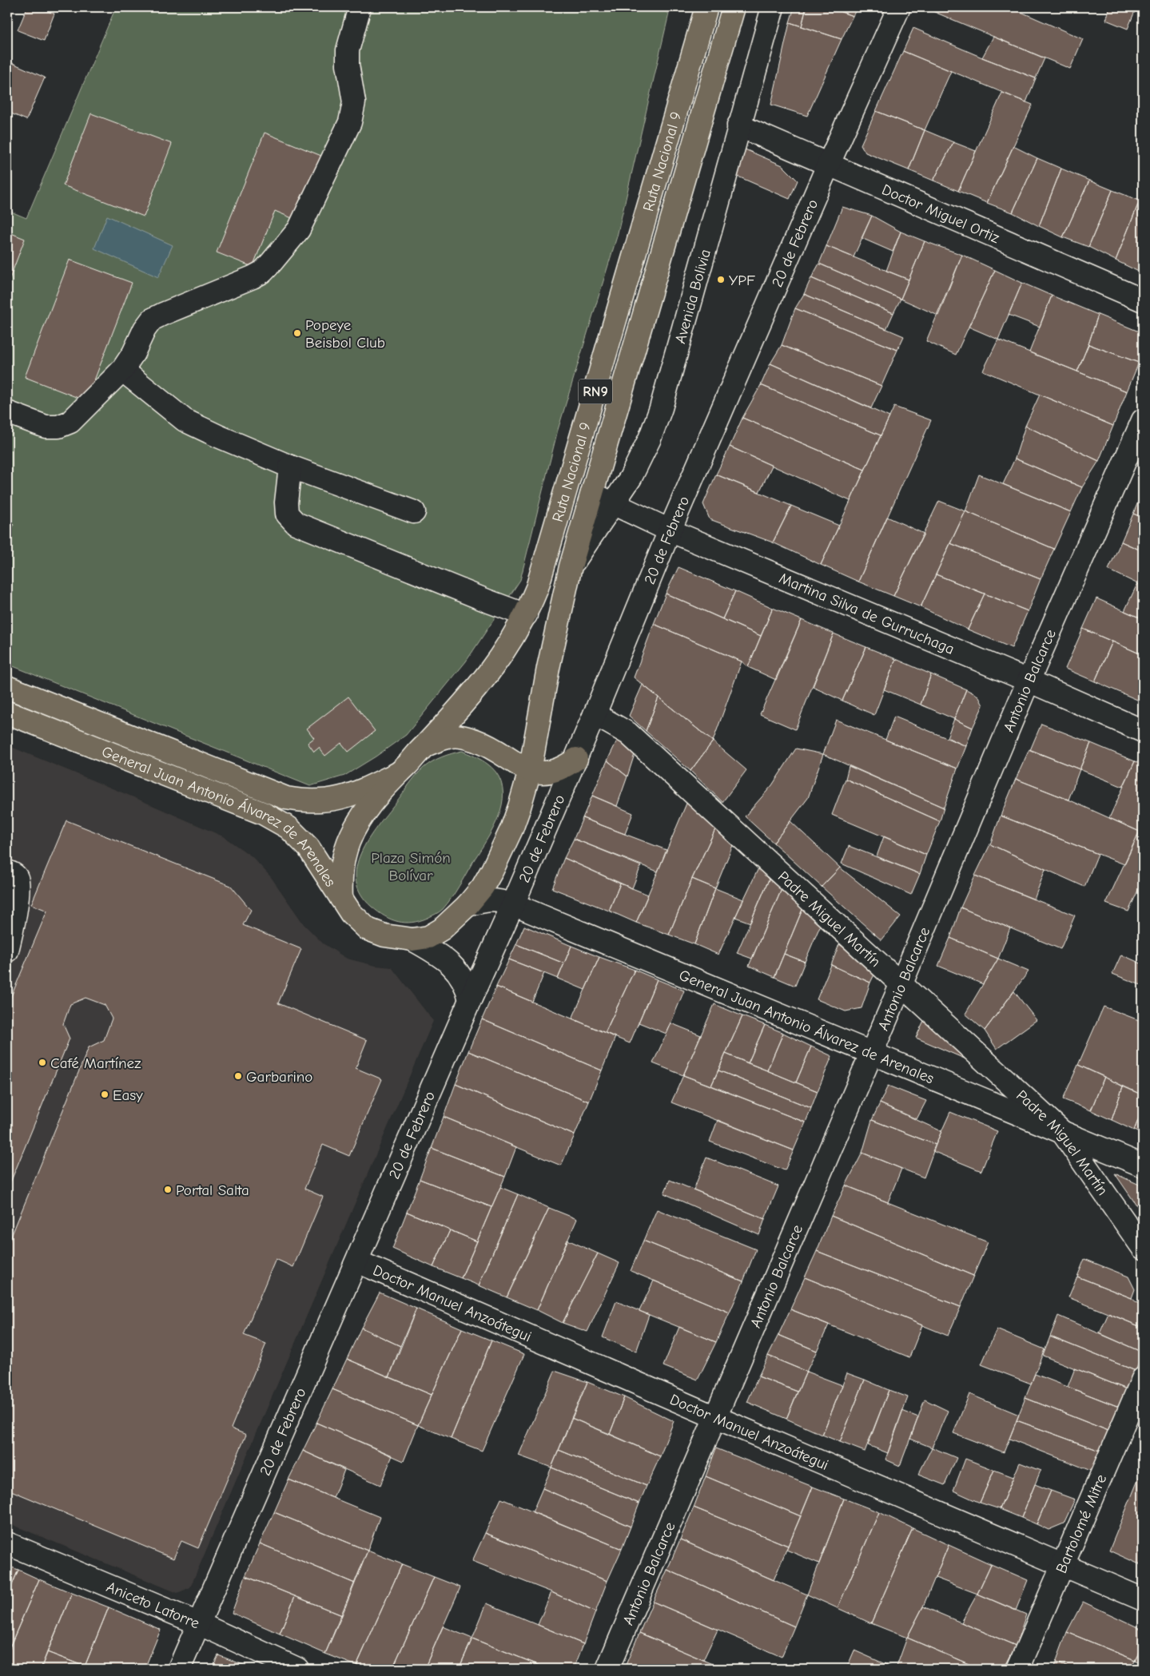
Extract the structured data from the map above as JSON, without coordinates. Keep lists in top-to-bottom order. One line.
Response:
{"streets":{"main road":["Ruta Nacional 9","RN9","General Juan Antonio Álvarez de Arenales"],"street":["Doctor Miguel Ortiz","20 de Febrero","Avenida Bolivia","Martina Silva de Gurruchaga","Antonio Balcarce","Padre Miguel Martín","Doctor Manuel Anzoátegui","Bartolomé Mitre","Aniceto Latorre"]},"crossings":[["Ruta Nacional 9","Avenida Bolivia"],["Ruta Nacional 9","Martina Silva de Gurruchaga"],["Ruta Nacional 9","General Juan Antonio Álvarez de Arenales"],["Doctor Miguel Ortiz","20 de Febrero"],["Doctor Miguel Ortiz","Avenida Bolivia"],["20 de Febrero","Martina Silva de Gurruchaga"],["20 de Febrero","General Juan Antonio Álvarez de Arenales"],["20 de Febrero","Padre Miguel Martín"],["20 de Febrero","Doctor Manuel Anzoátegui"],["20 de Febrero","Aniceto Latorre"],["Avenida Bolivia","Martina Silva de Gurruchaga"],["Martina Silva de Gurruchaga","Antonio Balcarce"],["Antonio Balcarce","General Juan Antonio Álvarez de Arenales"],["Antonio Balcarce","Padre Miguel Martín"],["Antonio Balcarce","Doctor Manuel Anzoátegui"],["General Juan Antonio Álvarez de Arenales","Padre Miguel Martín"],["Doctor Manuel Anzoátegui","Bartolomé Mitre"]],"parks":["Plaza Simón Bolívar"],"places":["YPF","Popeye Beisbol Club","Café Martínez","Garbarino","Easy","Portal Salta"]}
